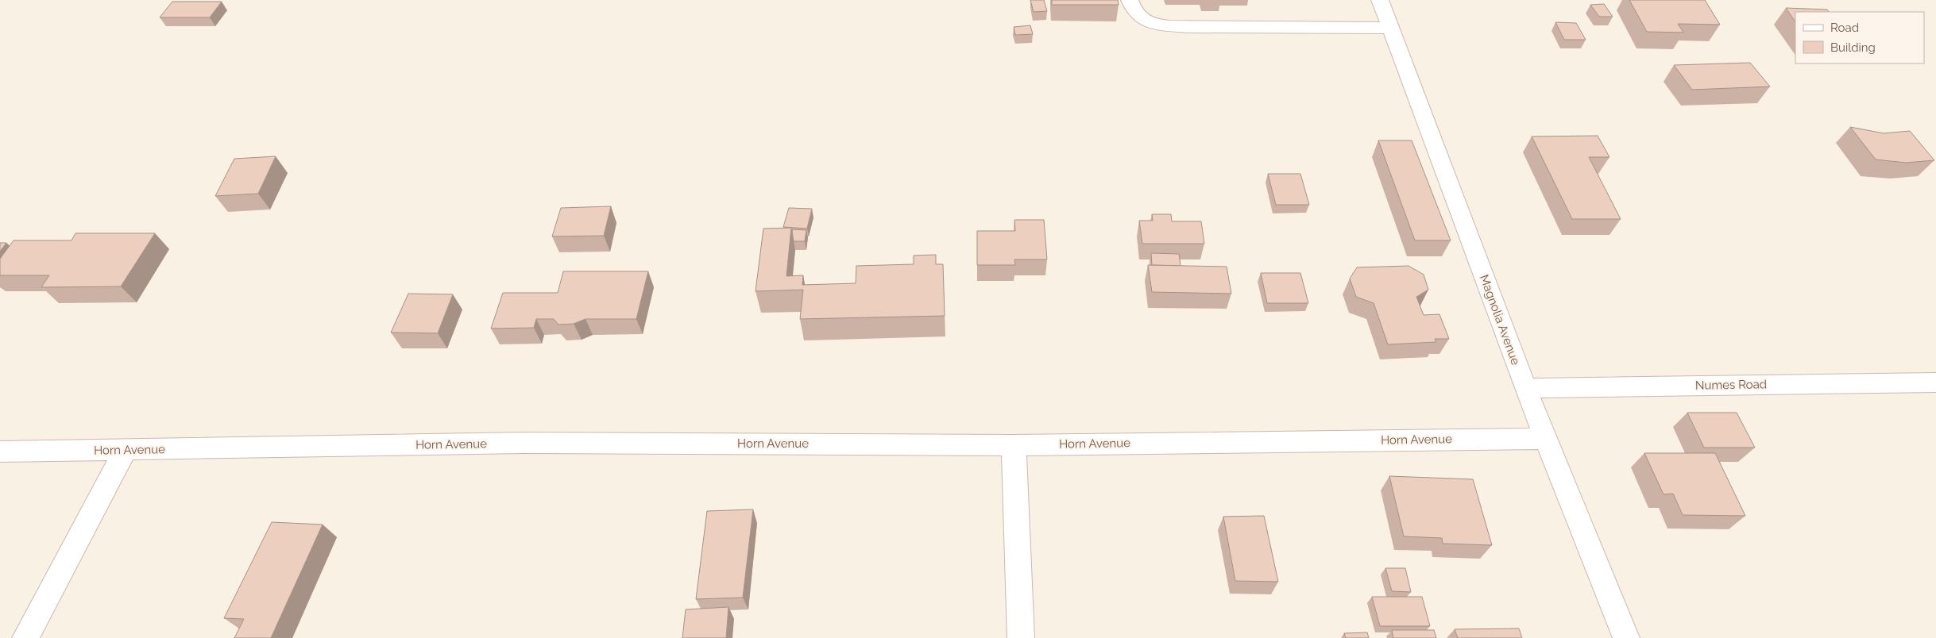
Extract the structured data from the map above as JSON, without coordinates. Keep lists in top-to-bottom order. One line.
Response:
{"streets":{"street":["Magnolia Avenue","Numes Road","Horn Avenue"]},"crossings":[["Magnolia Avenue","Numes Road"],["Magnolia Avenue","Horn Avenue"]],"legend":["Road","Building"]}
